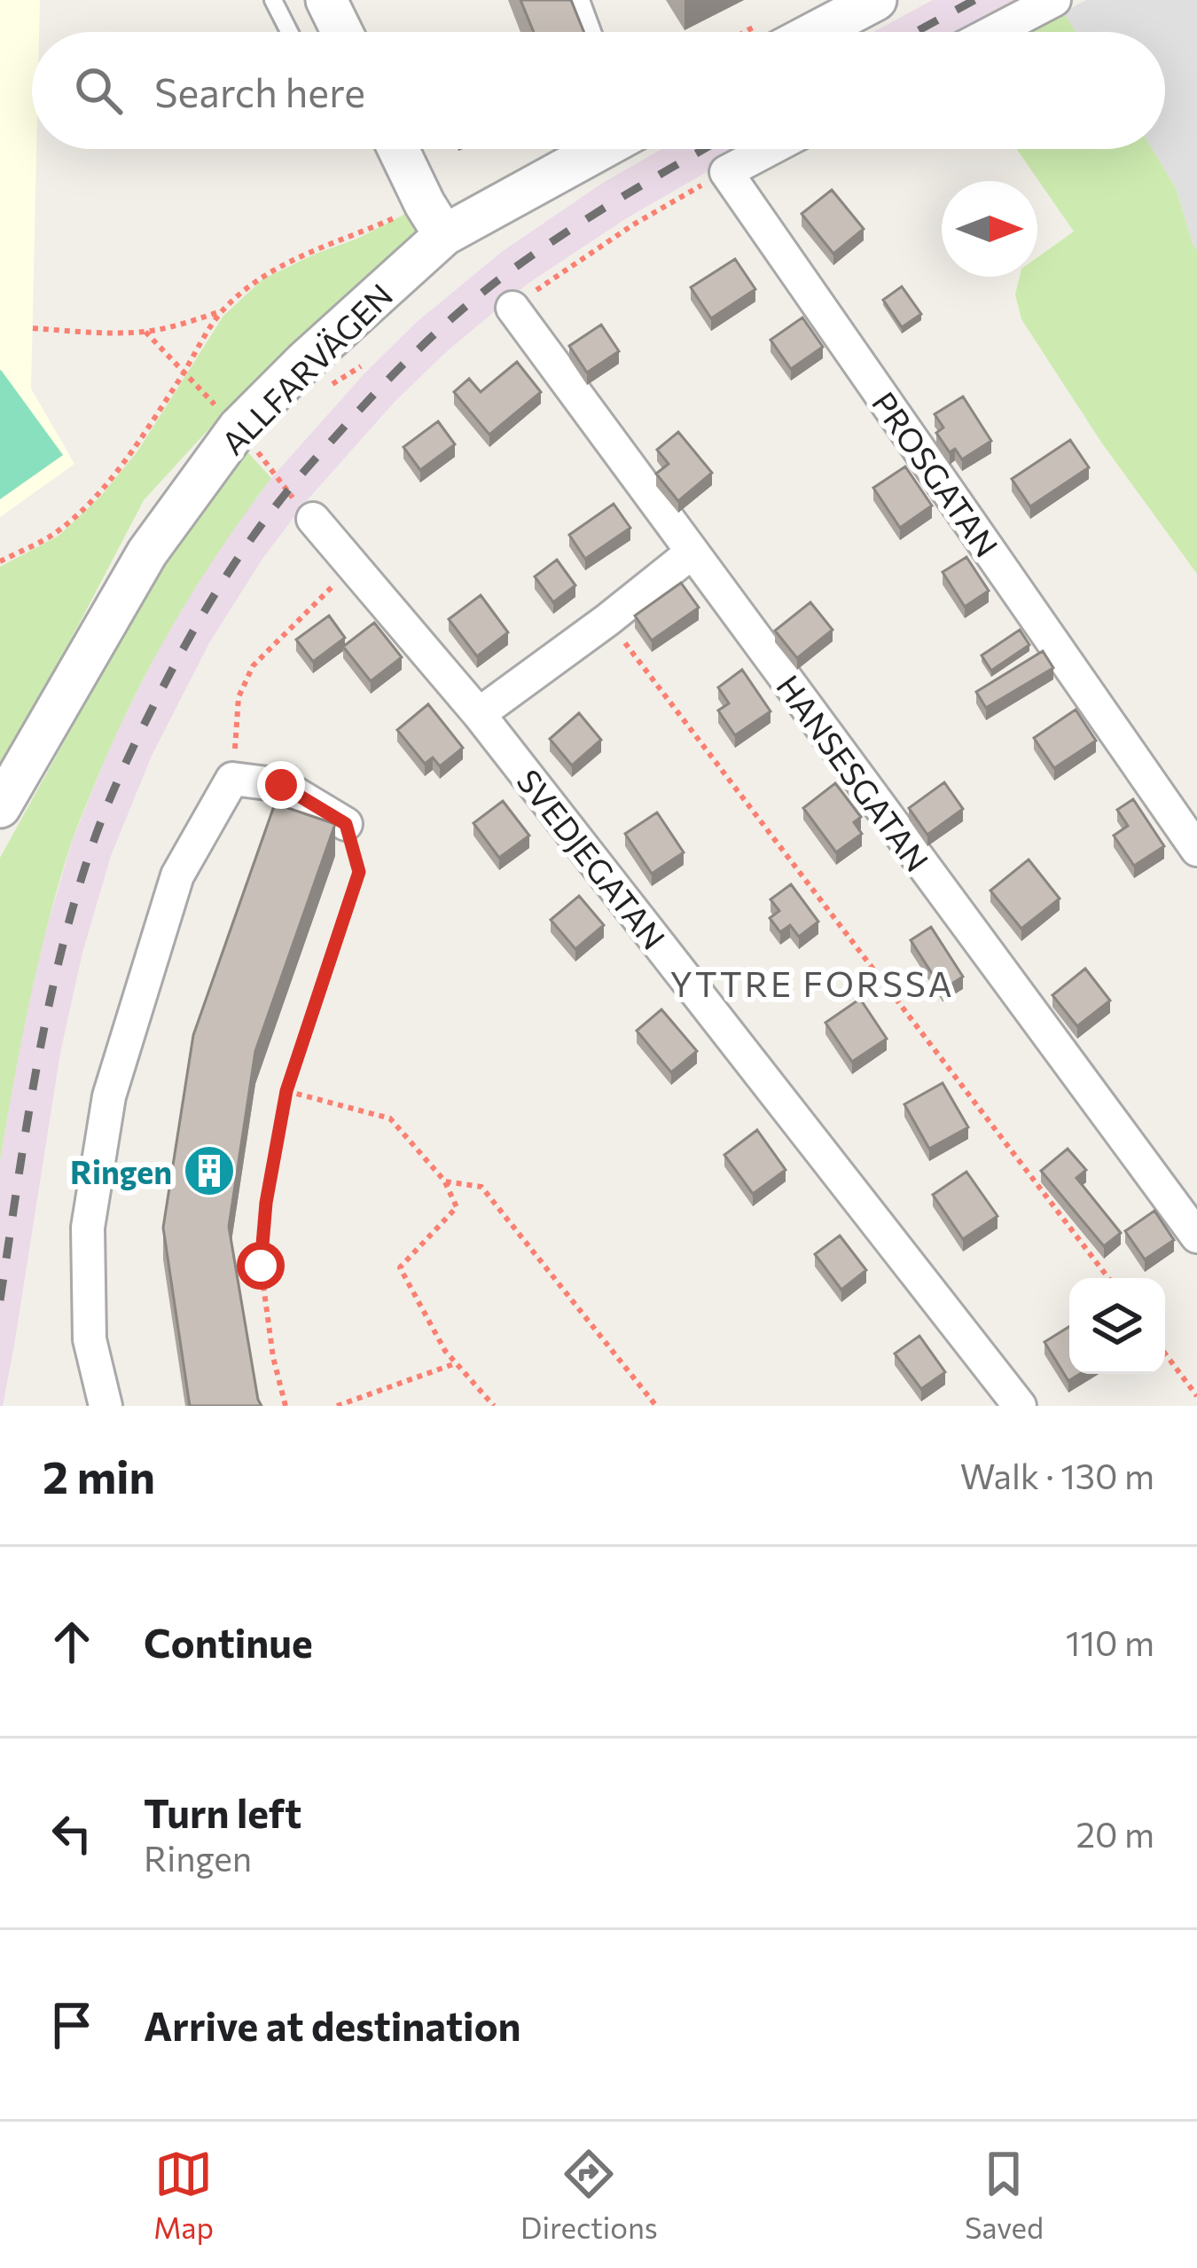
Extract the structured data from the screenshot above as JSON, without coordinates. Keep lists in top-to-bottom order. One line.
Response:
{"streets":{"street":["ALLFARVÄGEN","PROSGATAN","HANSESGATAN","SVEDJEGATAN"]},"districts":["YTTRE FORSSA"],"places":{"building":["Ringen"]},"north":"right","page":{"search":"Search here","heading":["2 min","Walk · 130 m"],"list":[["Continue","110 m"],["Turn left","Ringen","20 m"],"Arrive at destination"],"nav":["Map","Directions","Saved"]}}
